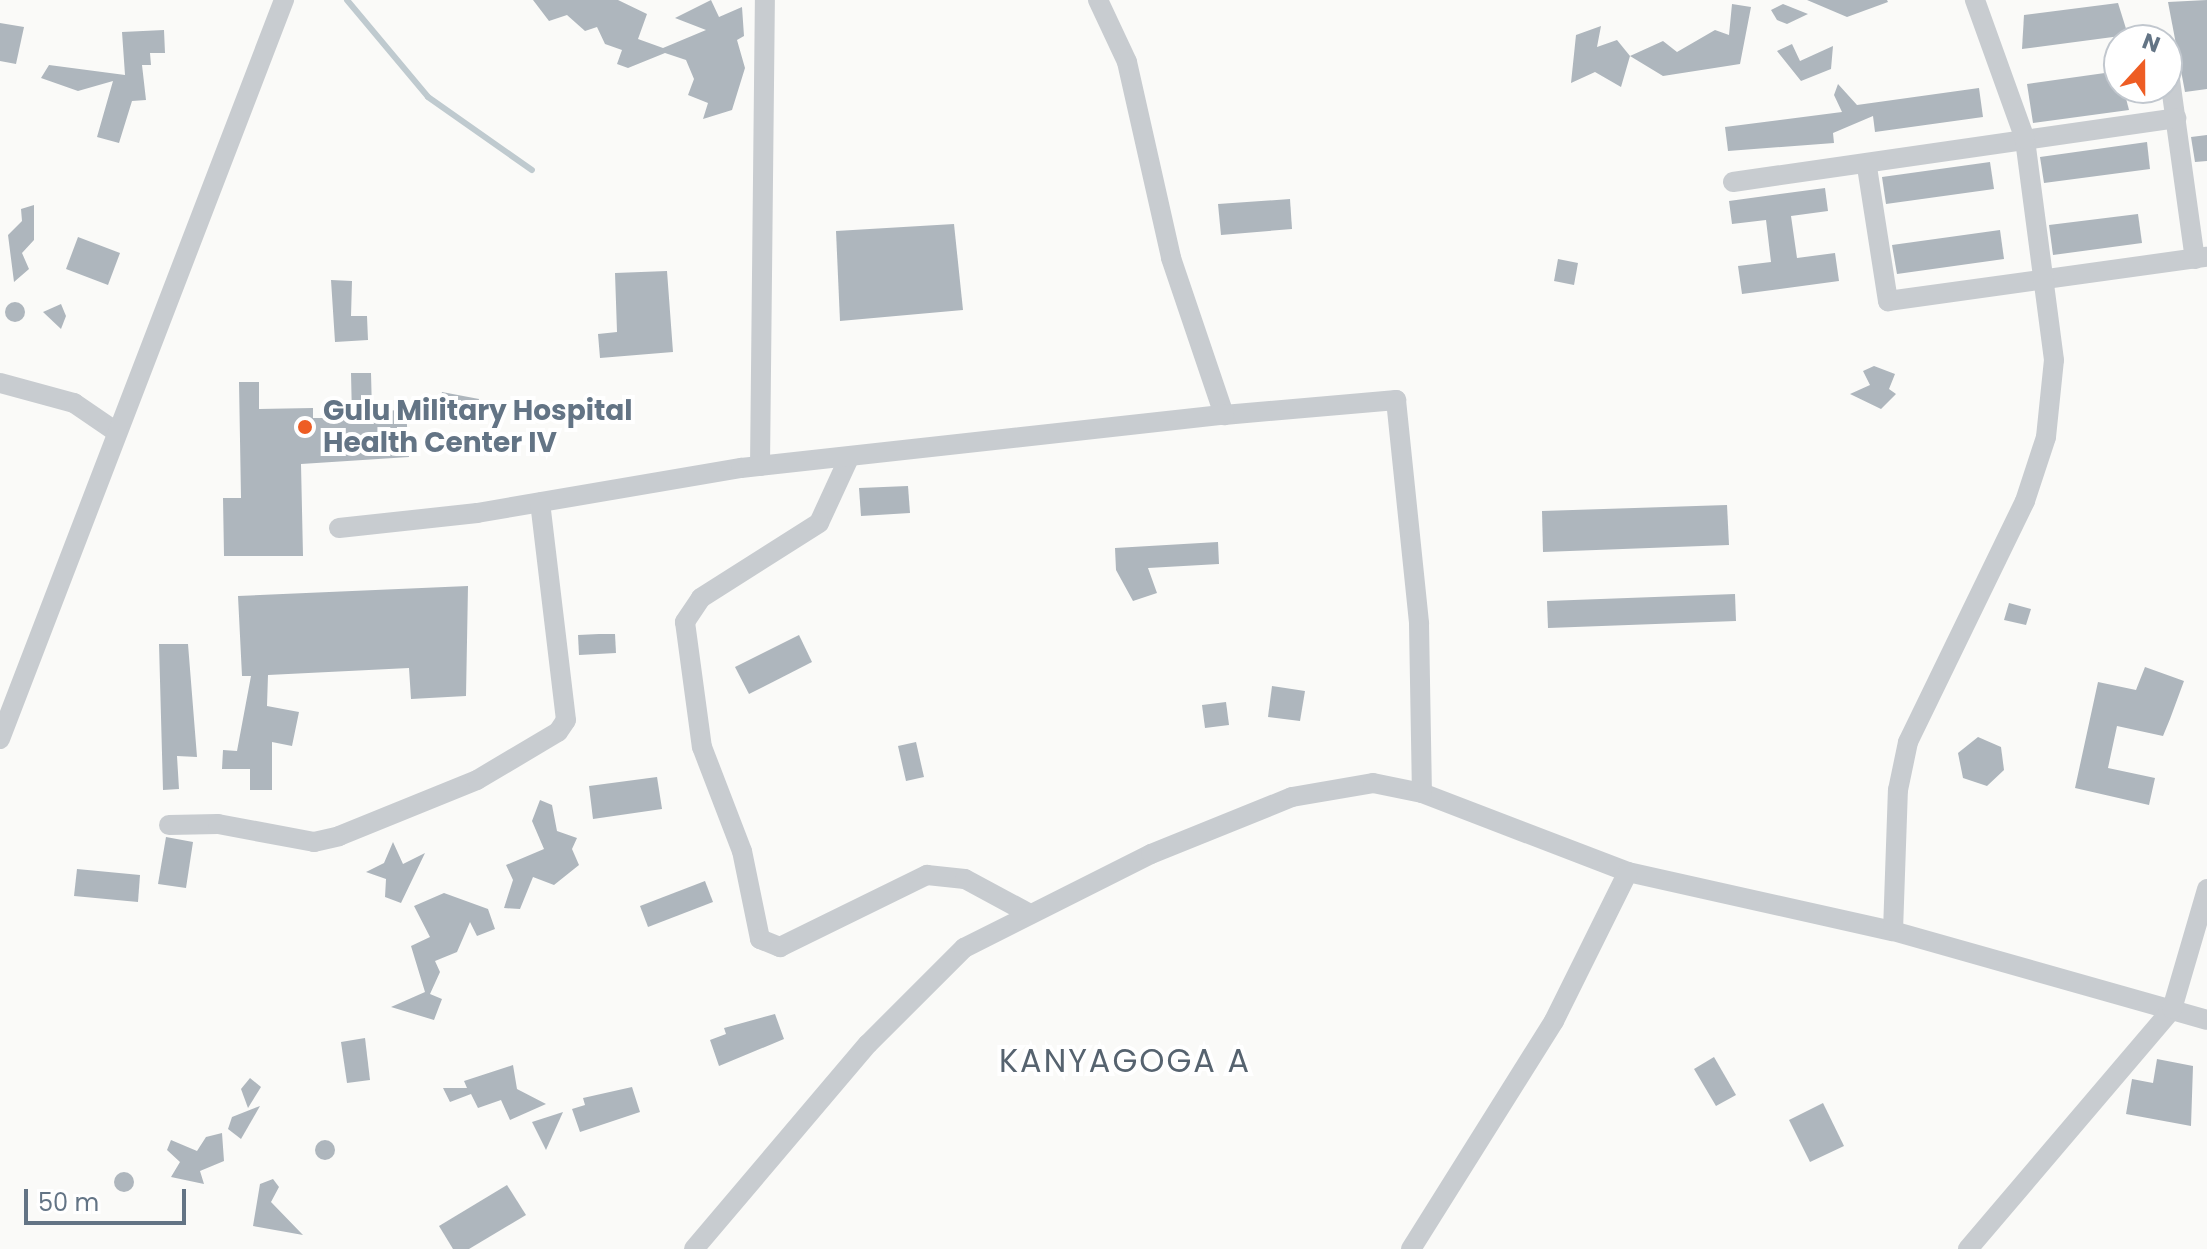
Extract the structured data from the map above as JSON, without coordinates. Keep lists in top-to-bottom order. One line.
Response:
{"districts":["KANYAGOGA A"],"places":["Gulu Military Hospital Health Center IV"],"scale_bar":"50 m","north":"top"}
